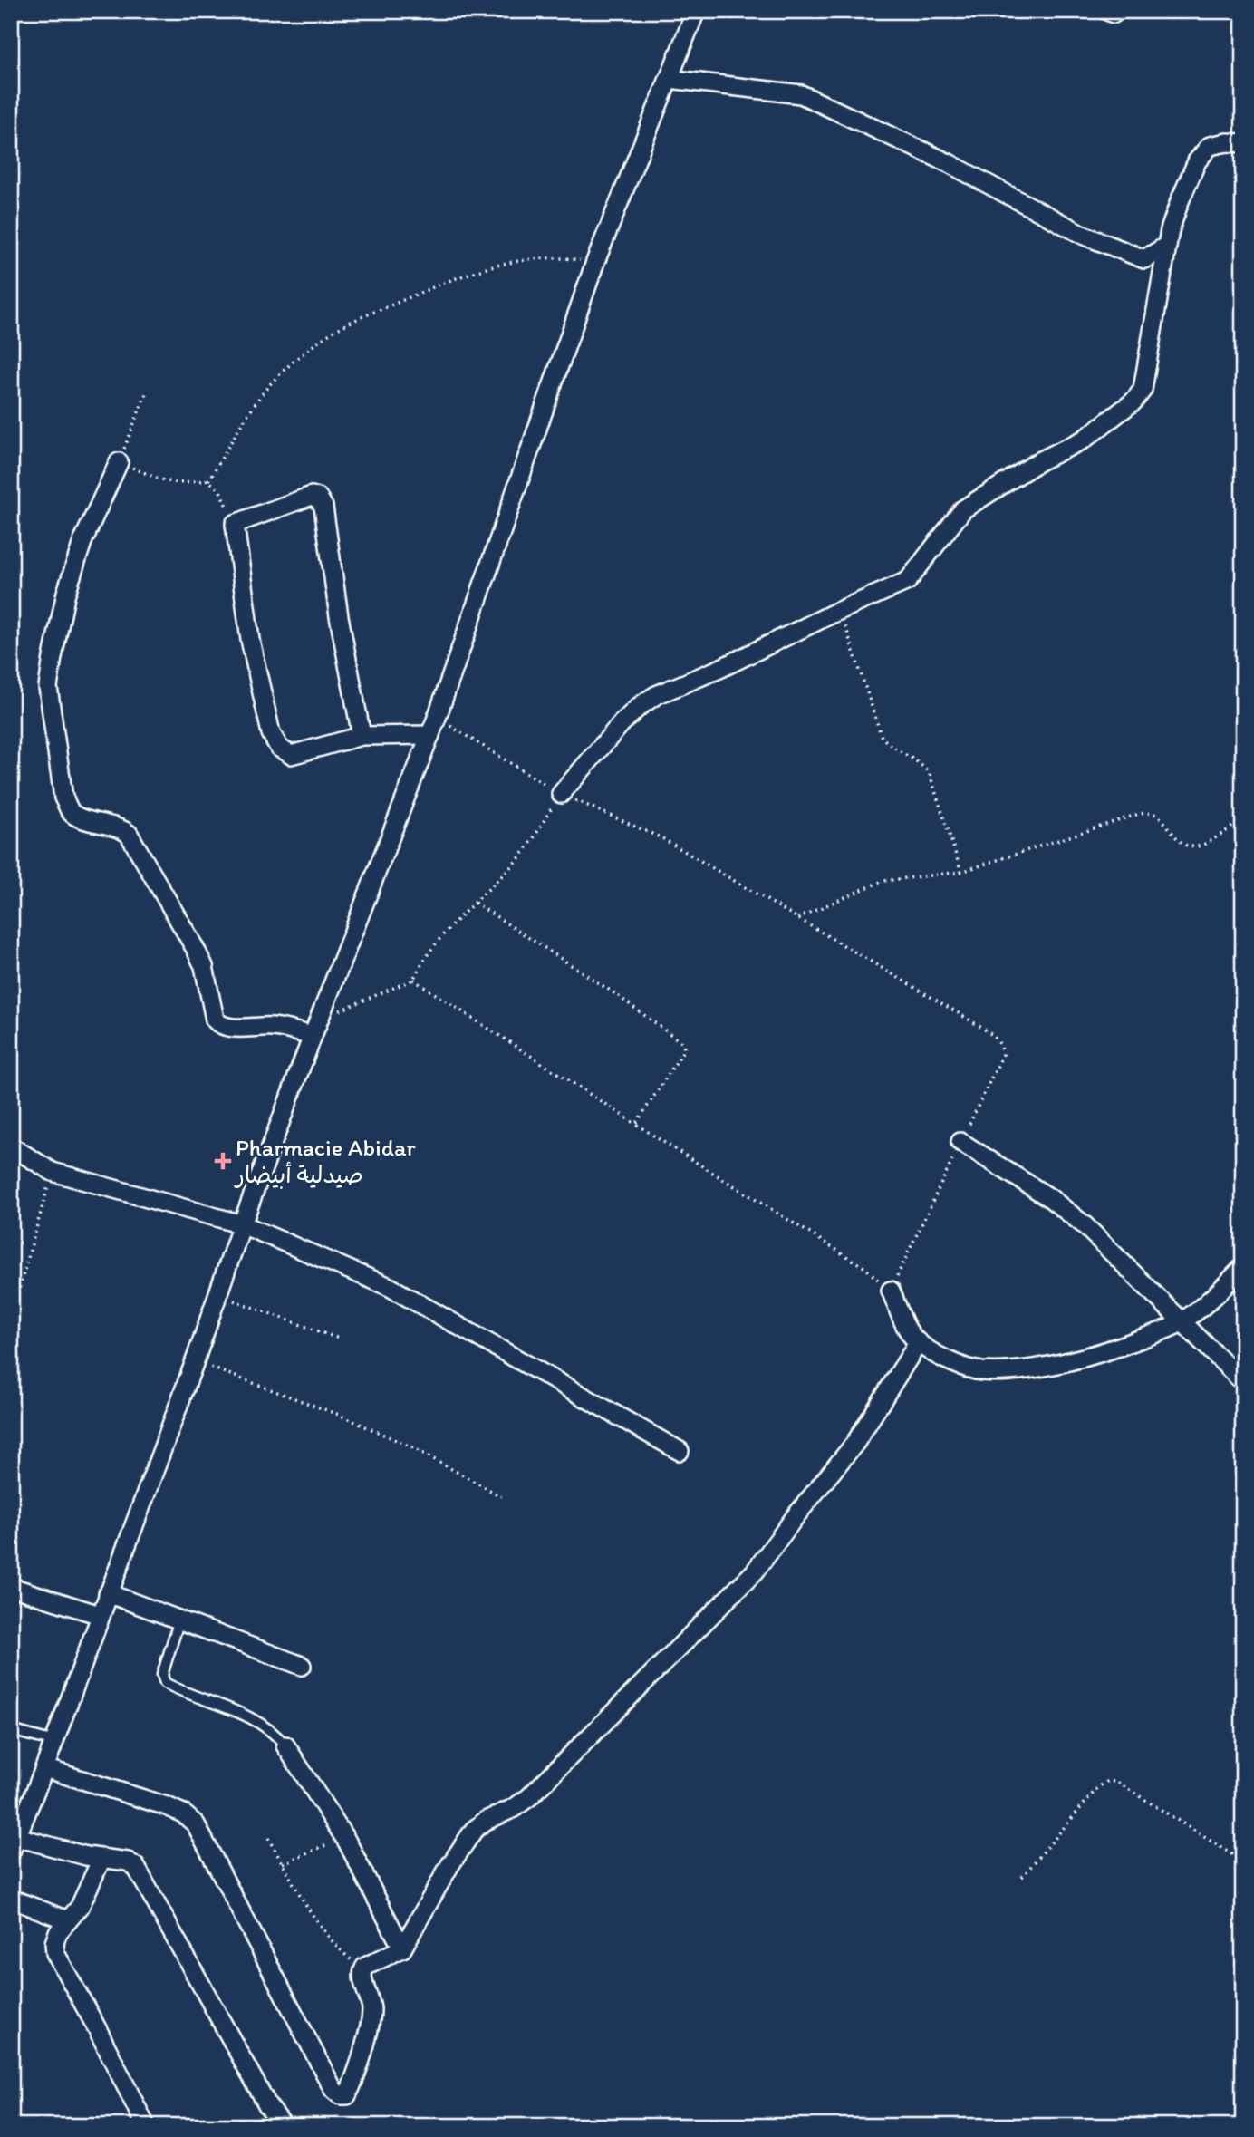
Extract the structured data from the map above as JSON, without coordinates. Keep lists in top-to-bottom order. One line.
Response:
{"places":{"health":["Pharmacie Abidar صيدلية أبيضار"]}}
